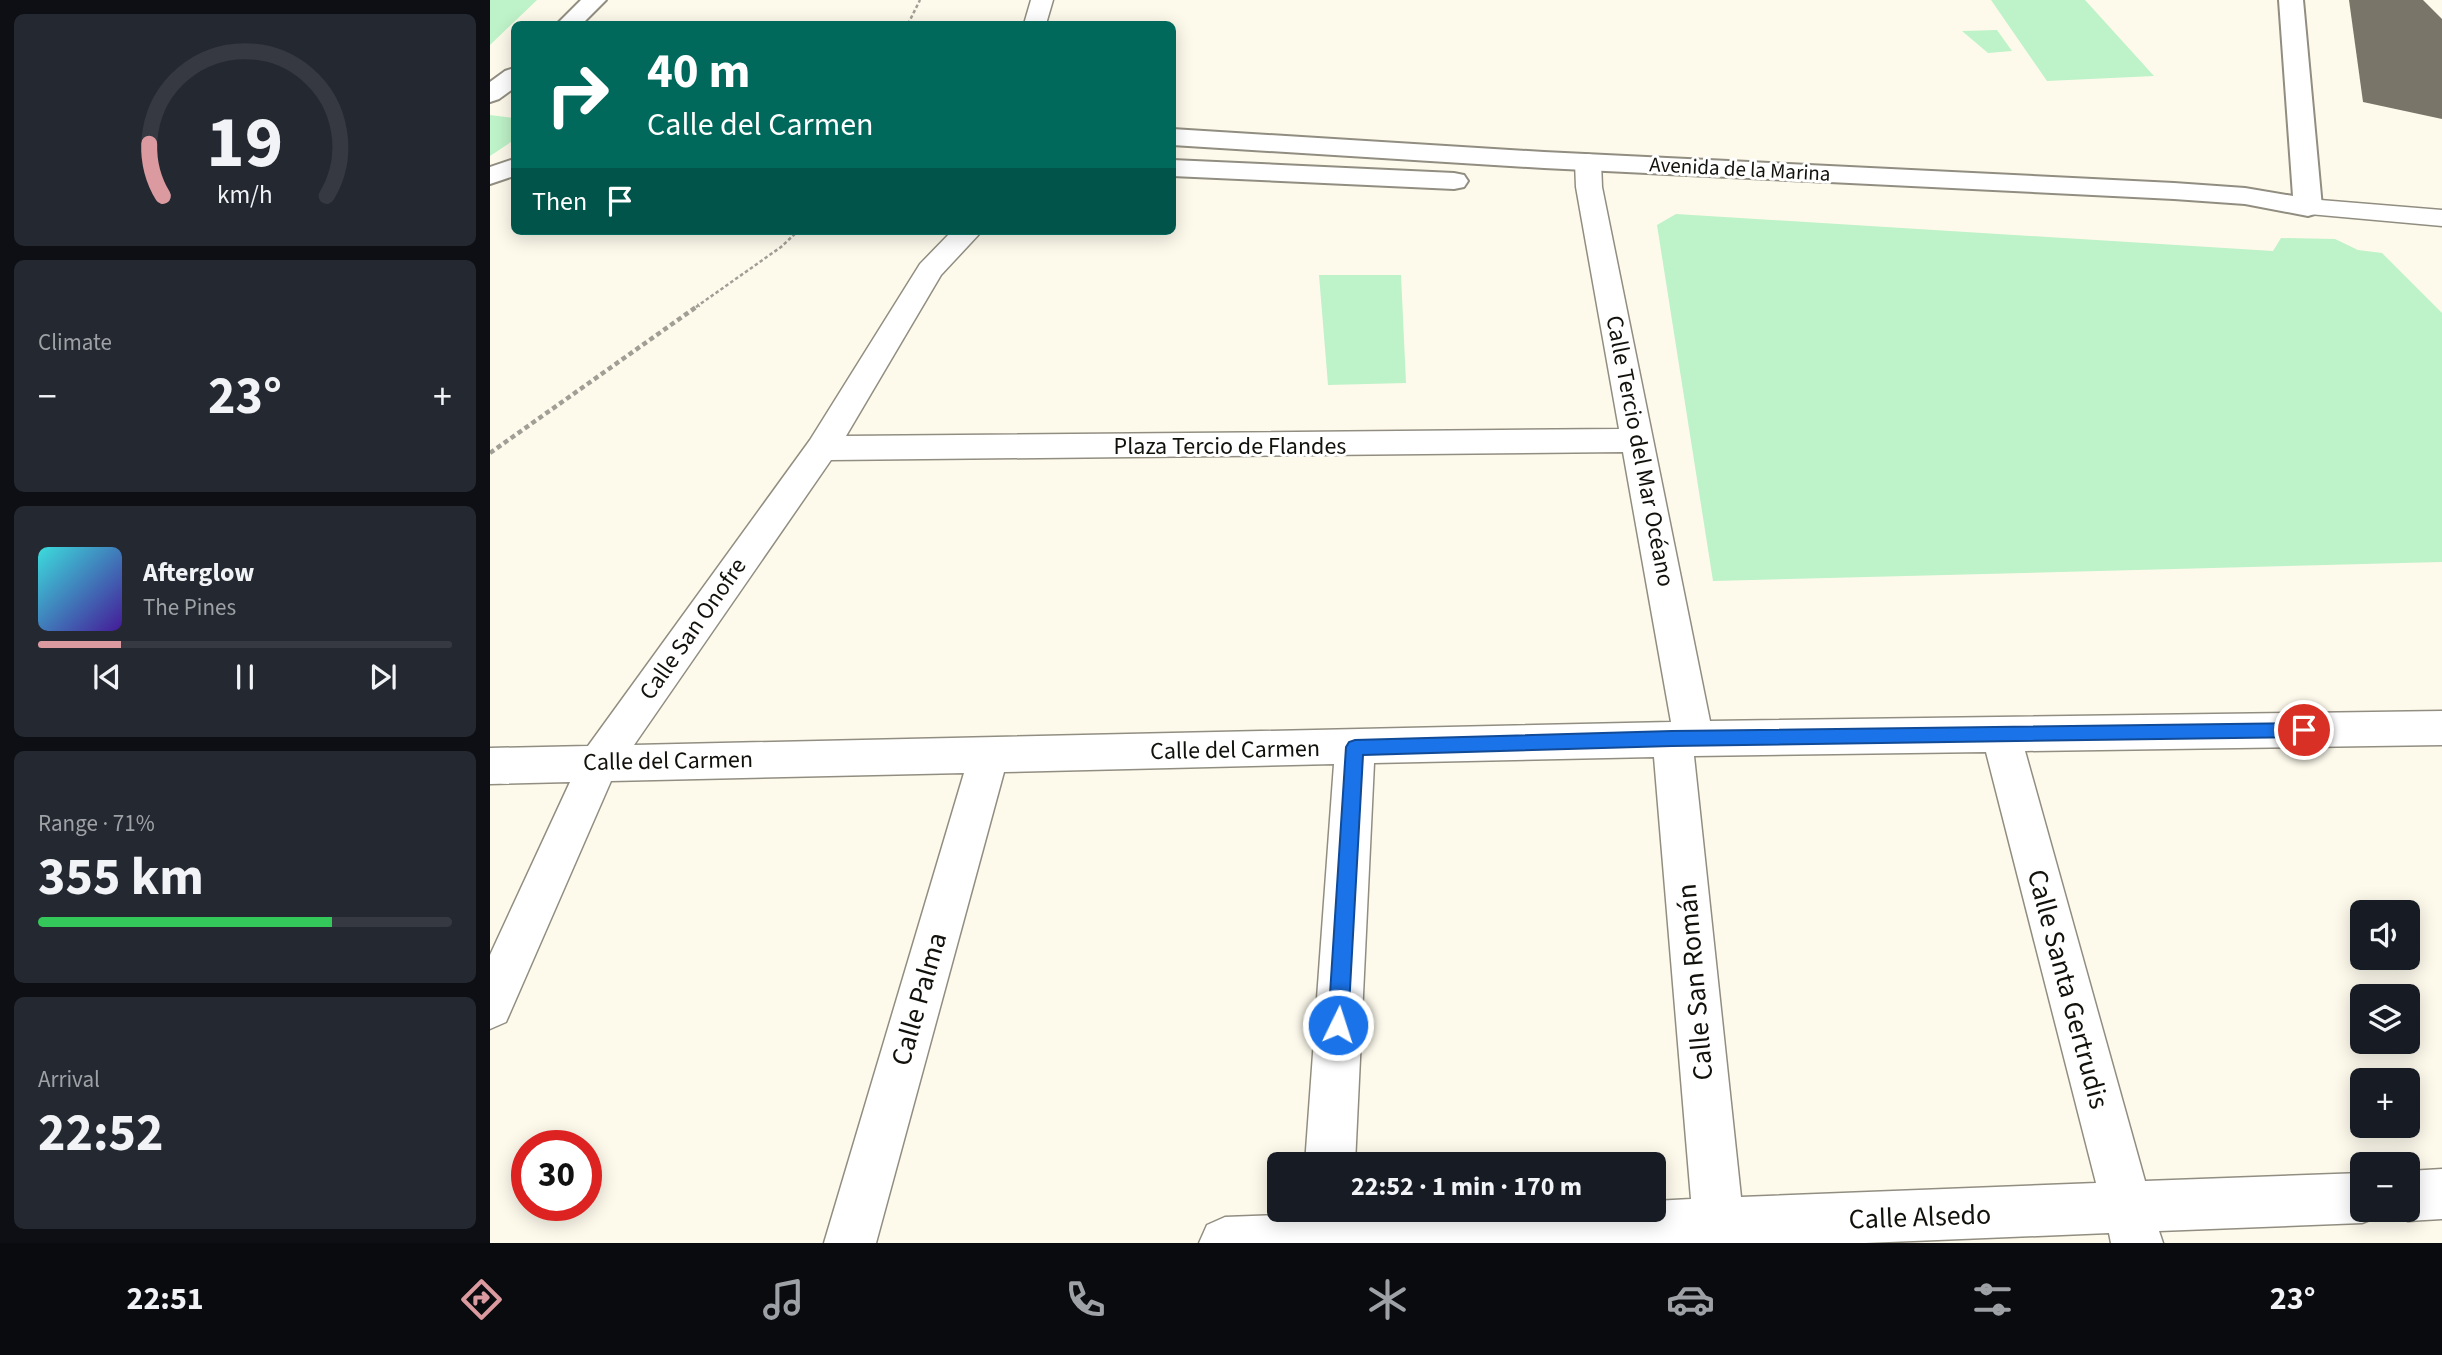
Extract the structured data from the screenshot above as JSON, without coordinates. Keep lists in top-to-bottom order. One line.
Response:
{"streets":{"street":["Avenida de la Marina","Plaza Tercio de Flandes","Calle Tercio del Mar Océano","Calle San Onofre","Calle del Carmen","Calle San Román","Calle Santa Gertrudis","Calle Palma","Calle Alsedo"]},"crossings":[["Avenida de la Marina","Calle Tercio del Mar Océano"],["Plaza Tercio de Flandes","Calle Tercio del Mar Océano"],["Plaza Tercio de Flandes","Calle San Onofre"],["Calle Tercio del Mar Océano","Calle del Carmen"],["Calle Tercio del Mar Océano","Calle San Román"],["Calle San Onofre","Calle del Carmen"],["Calle del Carmen","Calle San Román"],["Calle del Carmen","Calle Santa Gertrudis"],["Calle del Carmen","Calle Palma"],["Calle San Román","Calle Alsedo"],["Calle Santa Gertrudis","Calle Alsedo"]],"page":{"turn":["40 m","Calle del Carmen"],"then":"Then","tile":["Climate",["Range · 71%","355 km"],["Arrival","22:52"]],"heat":["−","23°","+"],"song":["Afterglow","The Pines"],"map_buttons":["+","−"],"limit":"30","trip":"22:52 · 1 min · 170 m","tabs":["22:51","23°"],"gauge":["19","km/h"]}}
